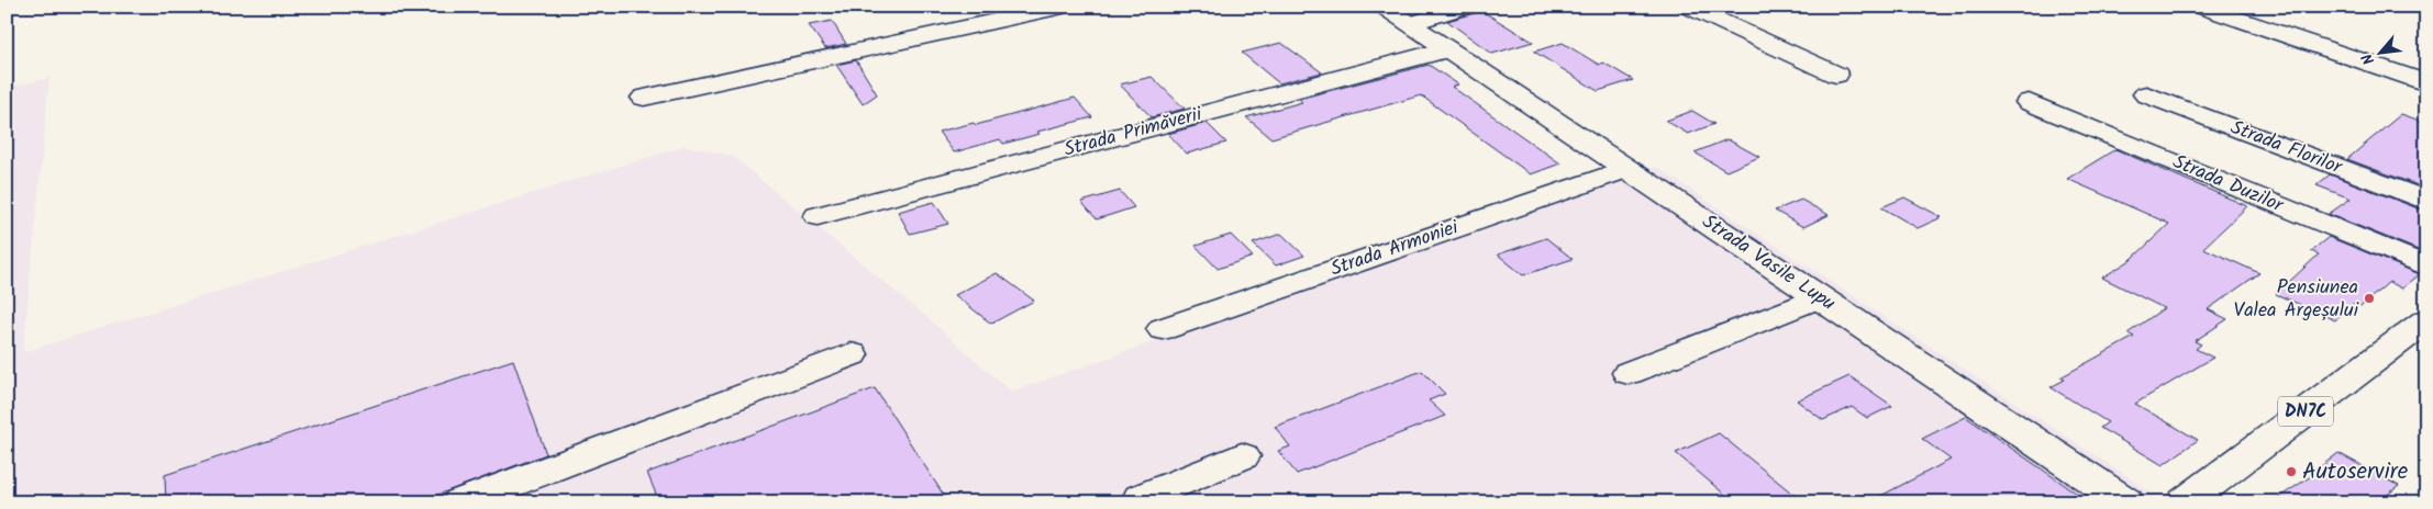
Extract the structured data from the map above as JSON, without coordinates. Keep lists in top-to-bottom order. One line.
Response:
{"streets":{"street":["Strada Primăverii","Strada Florilor","Strada Duzilor","Strada Armoniei","Strada Vasile Lupu","DN7C"]},"crossings":[["Strada Primăverii","Strada Vasile Lupu"],["Strada Armoniei","Strada Vasile Lupu"]],"places":["Pensiunea Valea Argeșului","Autoservire"],"north":"bottom left"}
